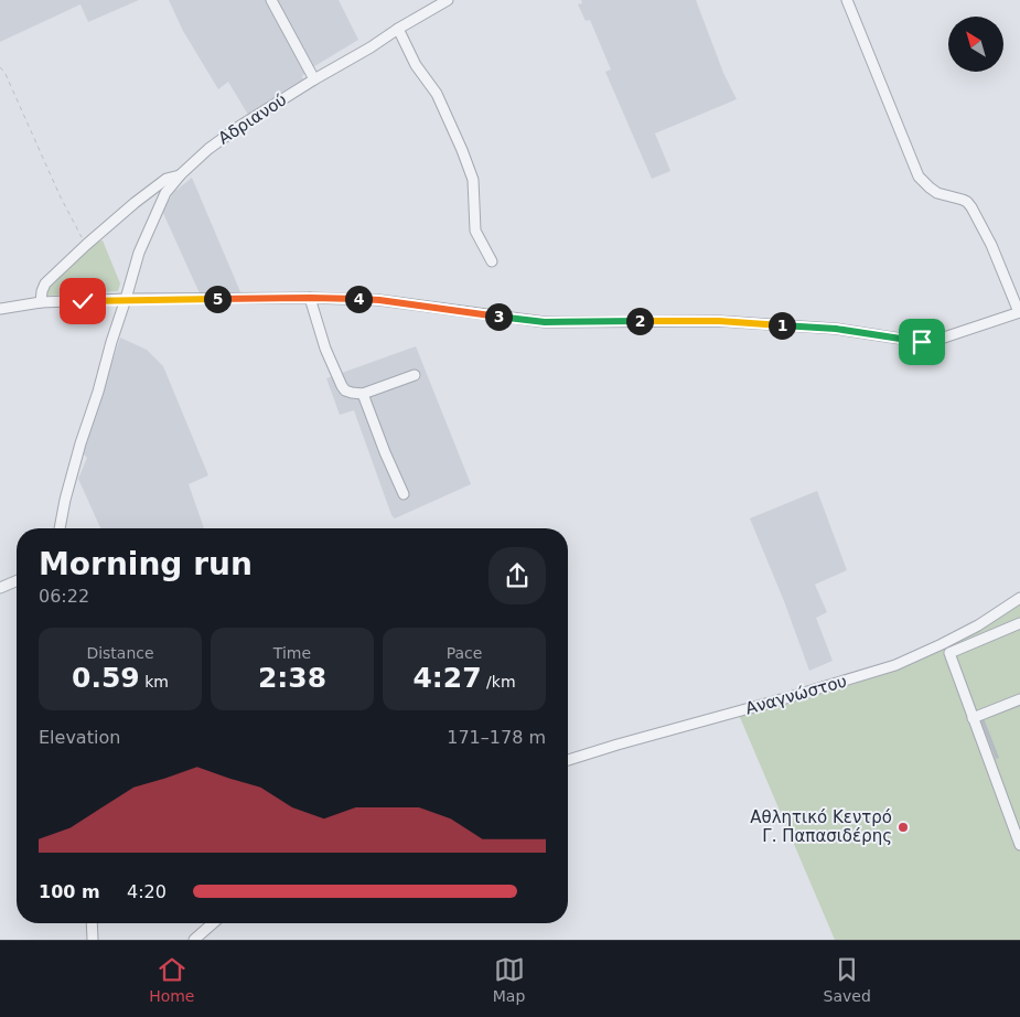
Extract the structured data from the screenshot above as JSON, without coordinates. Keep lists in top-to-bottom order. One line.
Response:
{"streets":{"street":["Αδριανού","Αναγνώστου"]},"places":["Αθλητικό Κεντρό Γ. Παπασιδέρης"],"north":"top left","page":{"pins":["4","5","3","2","1"],"heading":["Morning run","06:22"],"stats":[["Distance","0.59 km"],["Time","2:38"],["Pace","4:27 /km"]],"chart":["Elevation","171–178 m"],"list":[{"name":"100 m","note":"4:20"}],"tabs":["Home","Map","Saved"]}}
